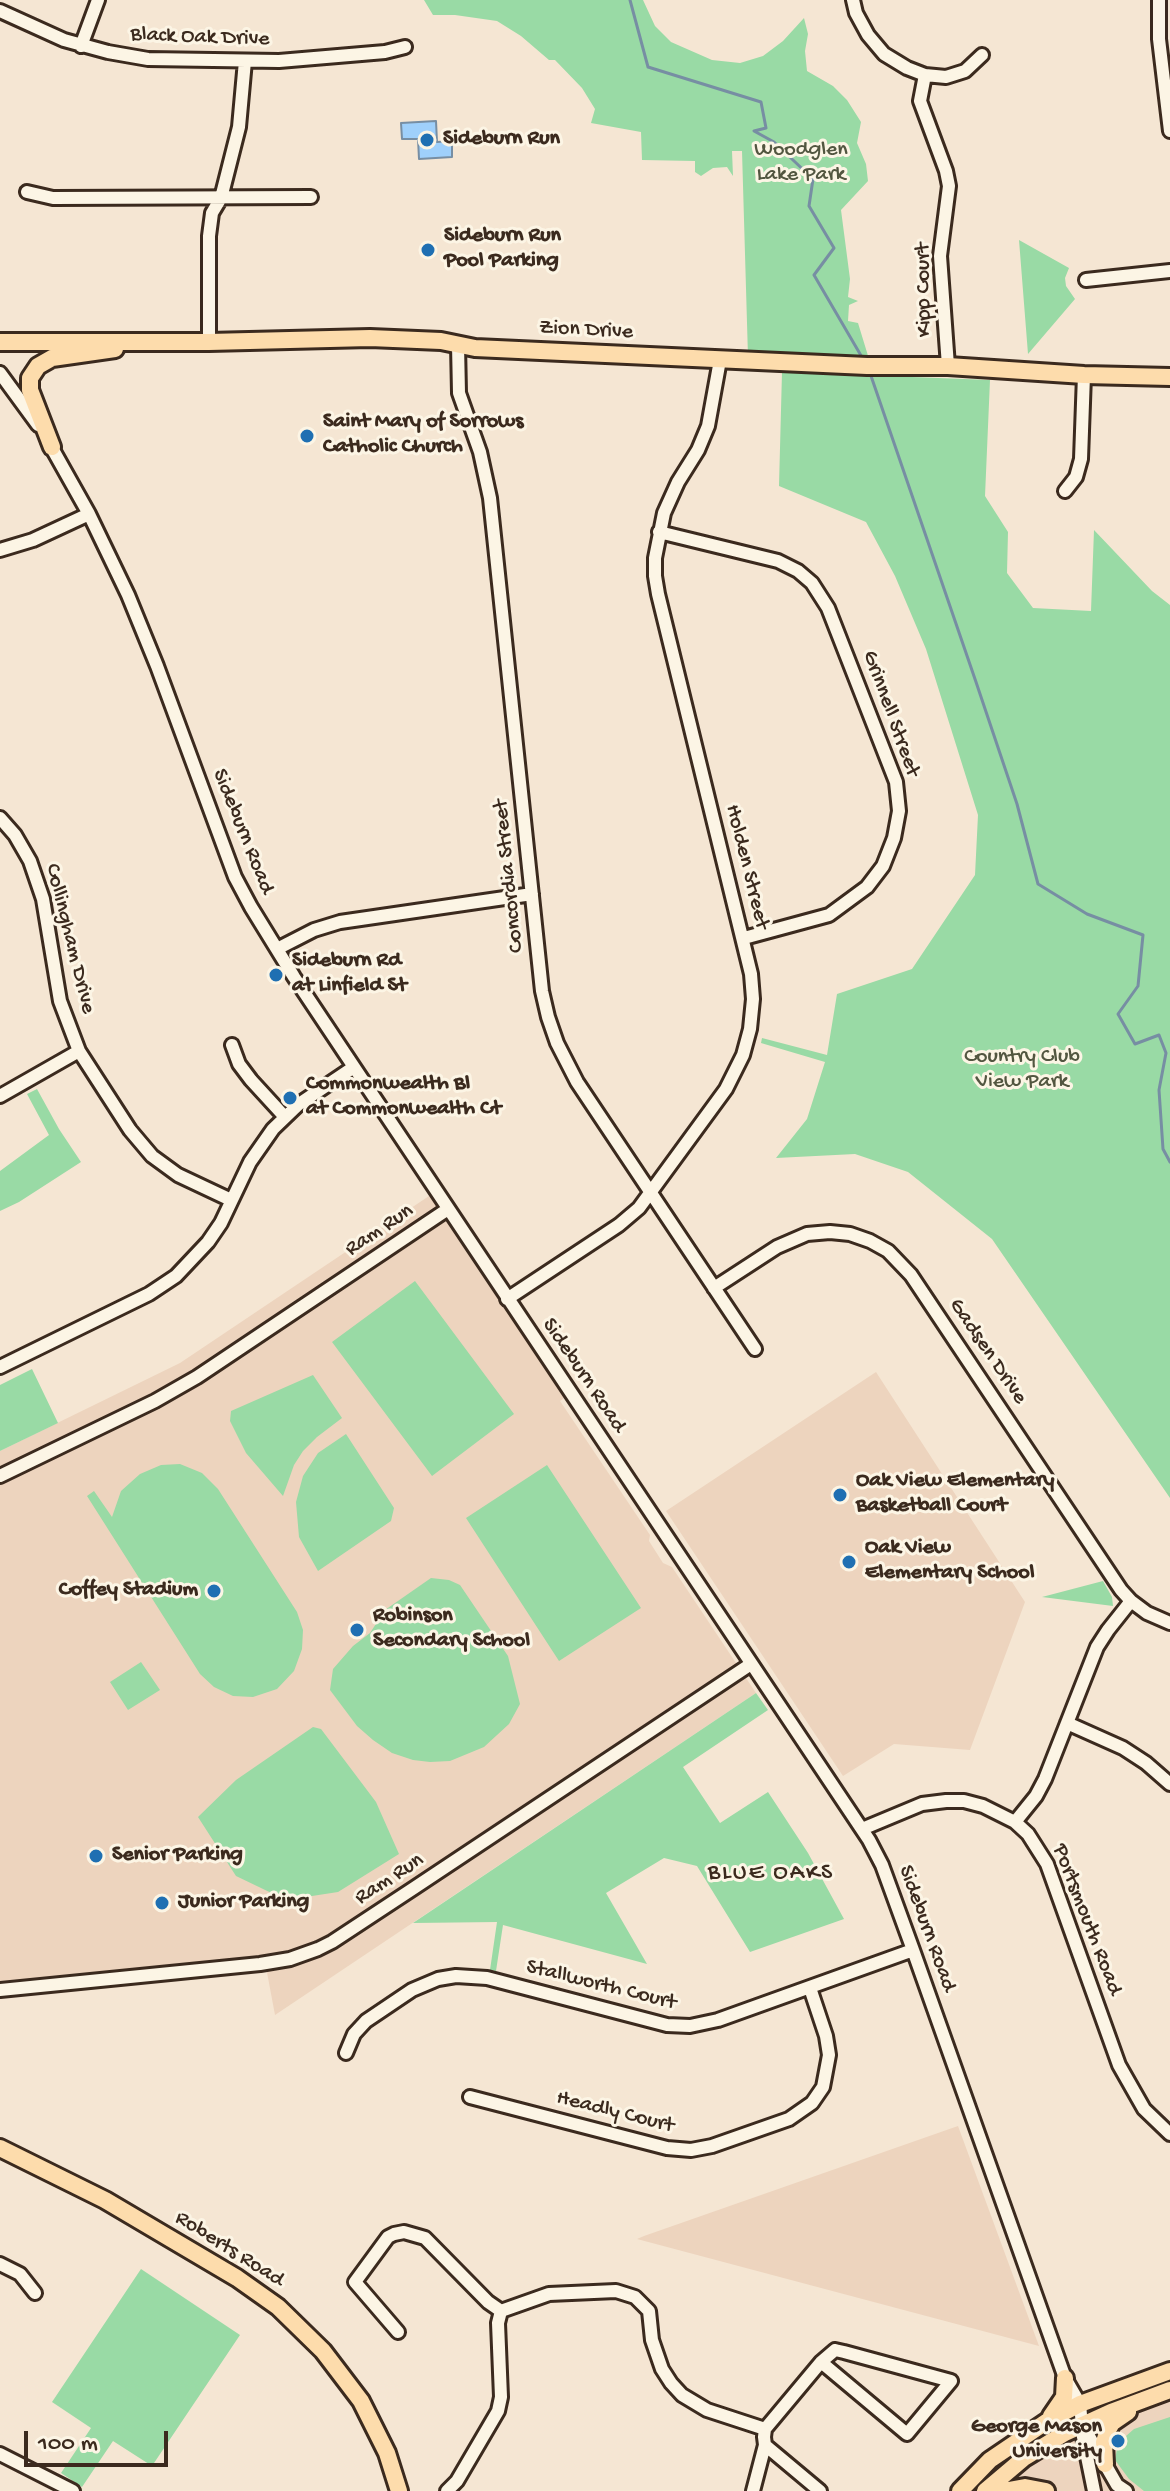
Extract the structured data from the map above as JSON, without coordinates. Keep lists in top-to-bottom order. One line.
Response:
{"streets":{"main road":["Zion Drive","Roberts Road"],"street":["Black Oak Drive","Kipp Court","Grinnell Street","Sideburn Road","Holden Street","Concordia Street","Collingham Drive","Ram Run","Gadsen Drive","Portsmouth Road","Stallworth Court","Headly Court"]},"crossings":[["Kipp Court","Zion Drive"],["Zion Drive","Holden Street"],["Zion Drive","Concordia Street"],["Grinnell Street","Holden Street"],["Sideburn Road","Holden Street"],["Sideburn Road","Ram Run"],["Sideburn Road","Portsmouth Road"],["Sideburn Road","Stallworth Court"],["Holden Street","Concordia Street"],["Concordia Street","Gadsen Drive"],["Stallworth Court","Headly Court"]],"districts":["BLUE OAKS"],"parks":["Woodglen Lake Park","Country Club View Park"],"places":["Sideburn Run","Sideburn Run Pool Parking","Saint Mary of Sorrows Catholic Church","Sideburn Rd at Linfield St","Commonwealth Bl at Commonwealth Ct","Oak View Elementary Basketball Court","Oak View Elementary School","Coffey Stadium","Robinson Secondary School","Senior Parking","Junior Parking","George Mason University"],"scale_bar":"100 m"}
